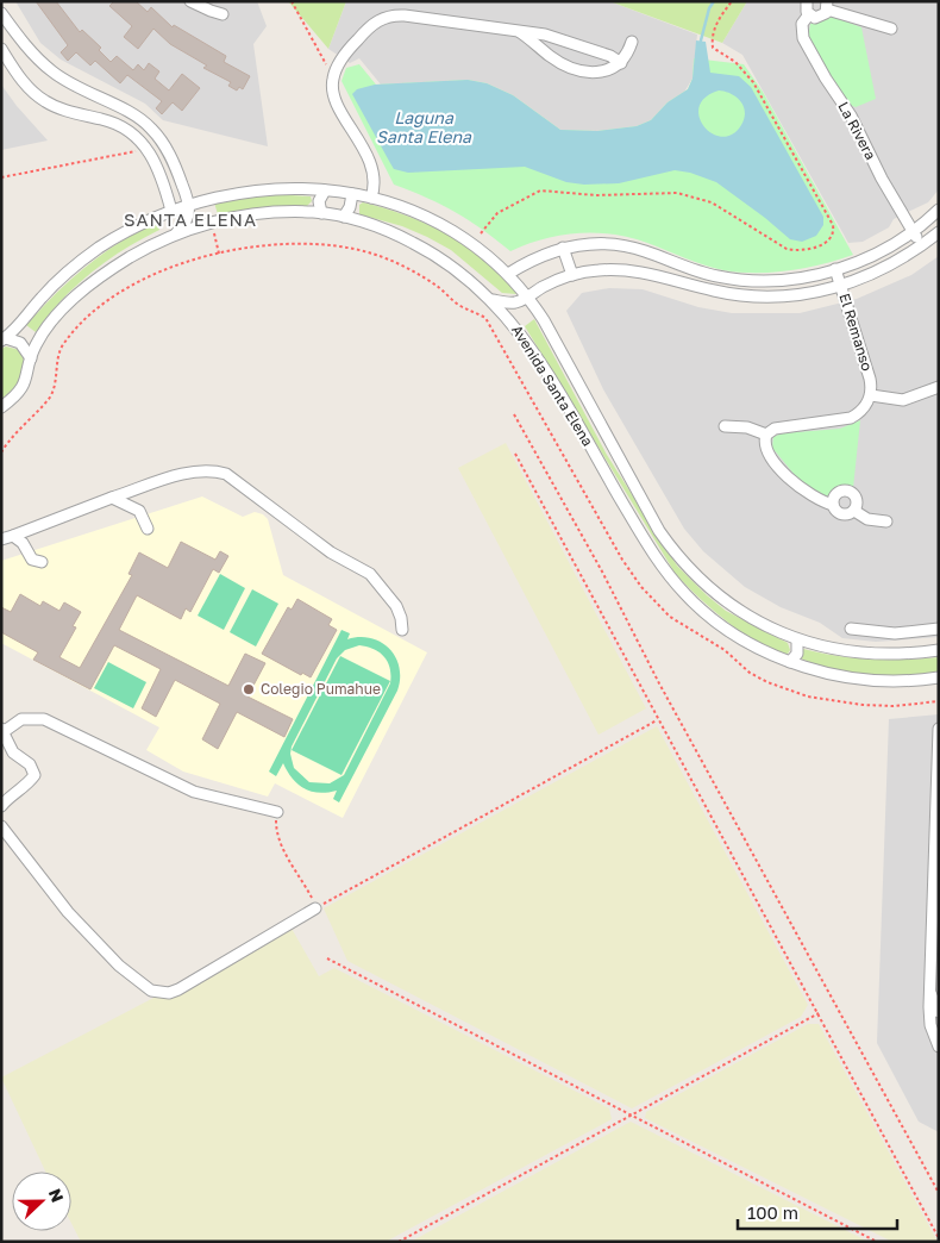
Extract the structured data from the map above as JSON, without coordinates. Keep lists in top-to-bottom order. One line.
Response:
{"streets":{"street":["La Rivera","El Remanso","Avenida Santa Elena"]},"districts":["SANTA ELENA"],"water":["Laguna Santa Elena"],"places":["Colegio Pumahue"],"scale_bar":"100 m","north":"right"}
